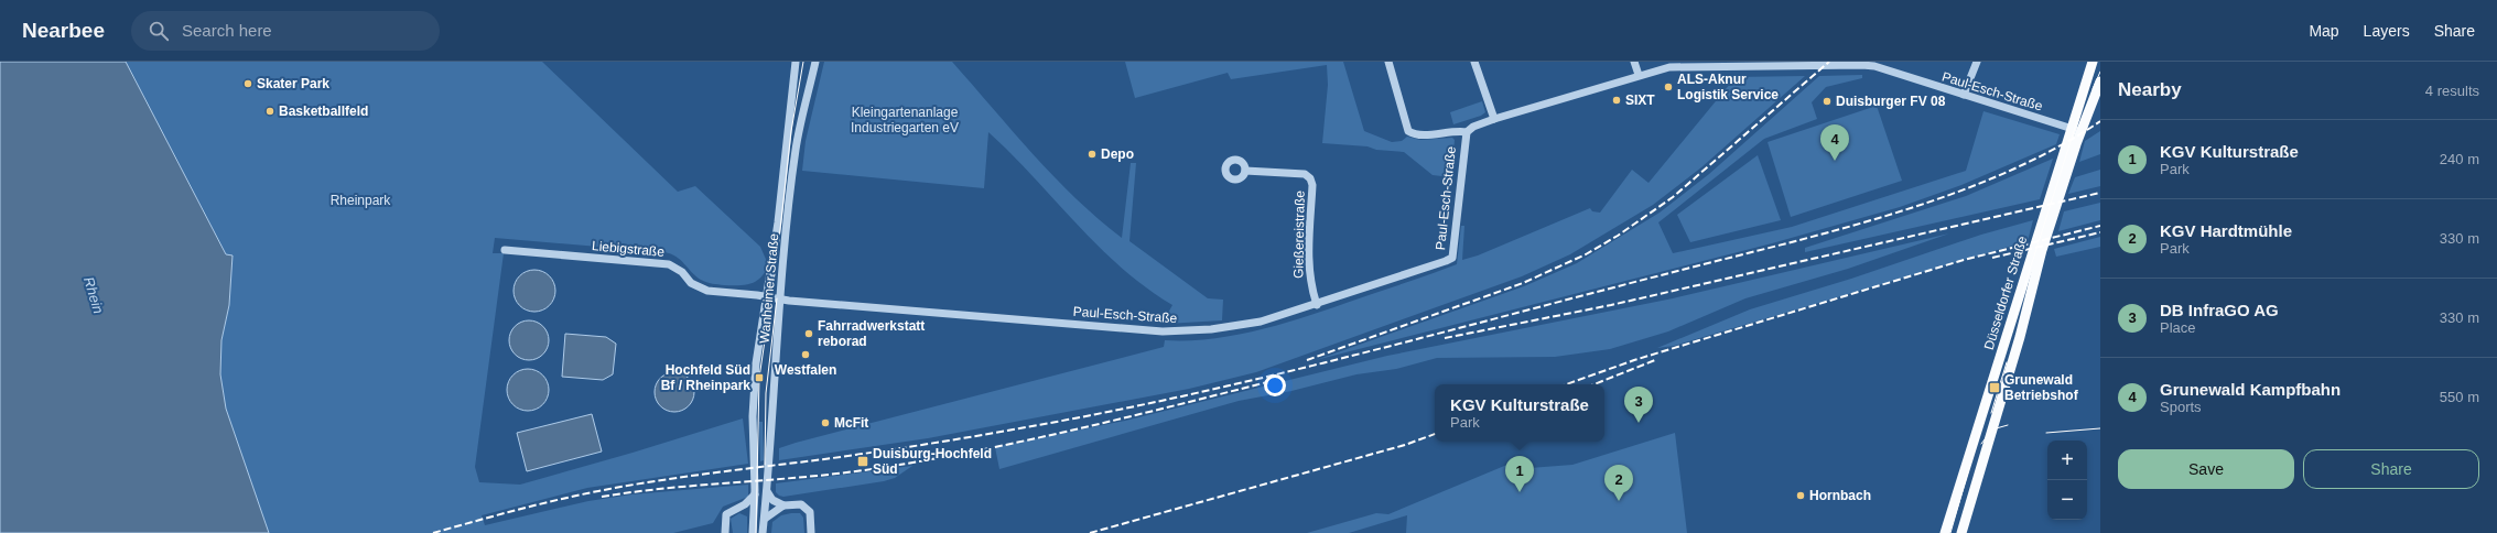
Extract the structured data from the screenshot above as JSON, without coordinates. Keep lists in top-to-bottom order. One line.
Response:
{"streets":{"main road":["Düsseldorfer Straße"],"street":["Paul-Esch-Straße","Gießereistraße","Liebigstraße","Wanheimer Straße"]},"crossings":[["Paul-Esch-Straße","Gießereistraße"],["Paul-Esch-Straße","Liebigstraße"],["Paul-Esch-Straße","Wanheimer Straße"],["Paul-Esch-Straße","Düsseldorfer Straße"],["Liebigstraße","Wanheimer Straße"]],"water":["Rhein"],"parks":["Kleingartenanlage Industriegarten eV","Rheinpark"],"places":{"other":["Skater Park","ALS-Aknur Logistik Service","SIXT","Duisburger FV 08","Basketballfeld","Depo","Fahrradwerkstatt reborad","Westfalen","McFit","Hornbach"],"transit":["Hochfeld Süd Bf / Rheinpark","Grunewald Betriebshof","Duisburg-Hochfeld Süd"]},"page":{"header":"Nearbee","search":"Search here","nav":["Map","Layers","Share"],"heading":["Nearby","4 results"],"list":[{"mark":"1","name":"KGV Kulturstraße","note":"Park","value":"240 m"},{"mark":"2","name":"KGV Hardtmühle","note":"Park","value":"330 m"},{"mark":"3","name":"DB InfraGO AG","note":"Place","value":"330 m"},{"mark":"4","name":"Grunewald Kampfbahn","note":"Sports","value":"550 m"}],"pins":["4","3","1","2"],"popup":["KGV Kulturstraße","Park"],"buttons":["Save","Share"],"map_buttons":["+","−"]}}
